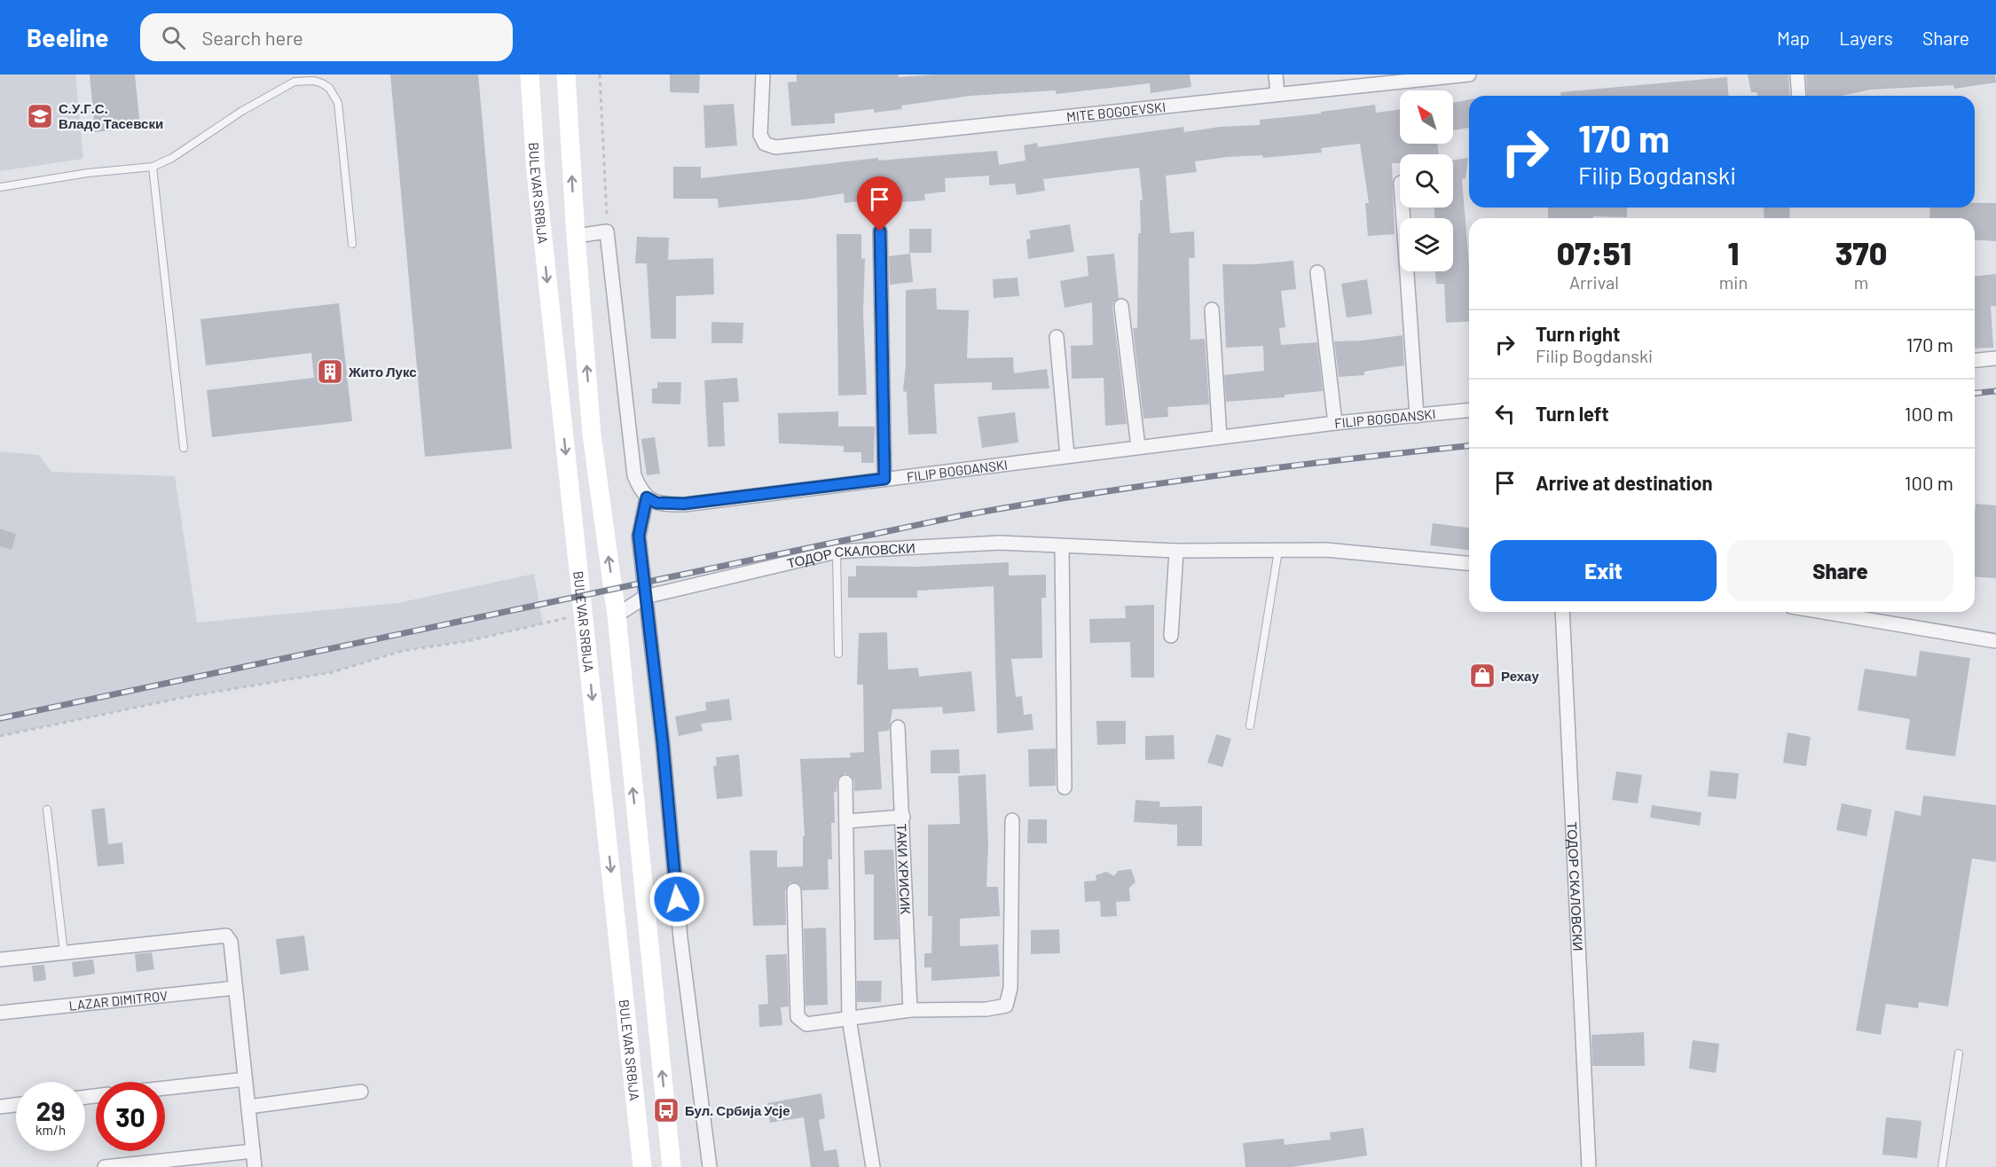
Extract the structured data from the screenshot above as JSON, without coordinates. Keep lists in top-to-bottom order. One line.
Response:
{"streets":{"street":["MITE BOGOEVSKI","BULEVAR SRBIJA","FILIP BOGDANSKI","ТОДОР СКАЛОВСКИ","ТАКИ ХРИСИК","LAZAR DIMITROV"]},"places":{"school or university":["С.У.Г.С. Владо Тасевски"],"building":["Жито Лукс"],"shop":["Рехау"],"bus stop":["Бул. Србија Усје"]},"north":"top left","page":{"header":"Beeline","search":"Search here","nav":["Map","Layers","Share"],"turn":["170 m","Filip Bogdanski"],"eta":["07:51","Arrival","1","min","370","m"],"list":[{"name":"Turn right","note":"Filip Bogdanski","value":"170 m"},{"name":"Turn left","value":"100 m"},{"name":"Arrive at destination","value":"100 m"}],"buttons":["Exit","Share"],"speed":"29 km/h","limit":"30"}}
